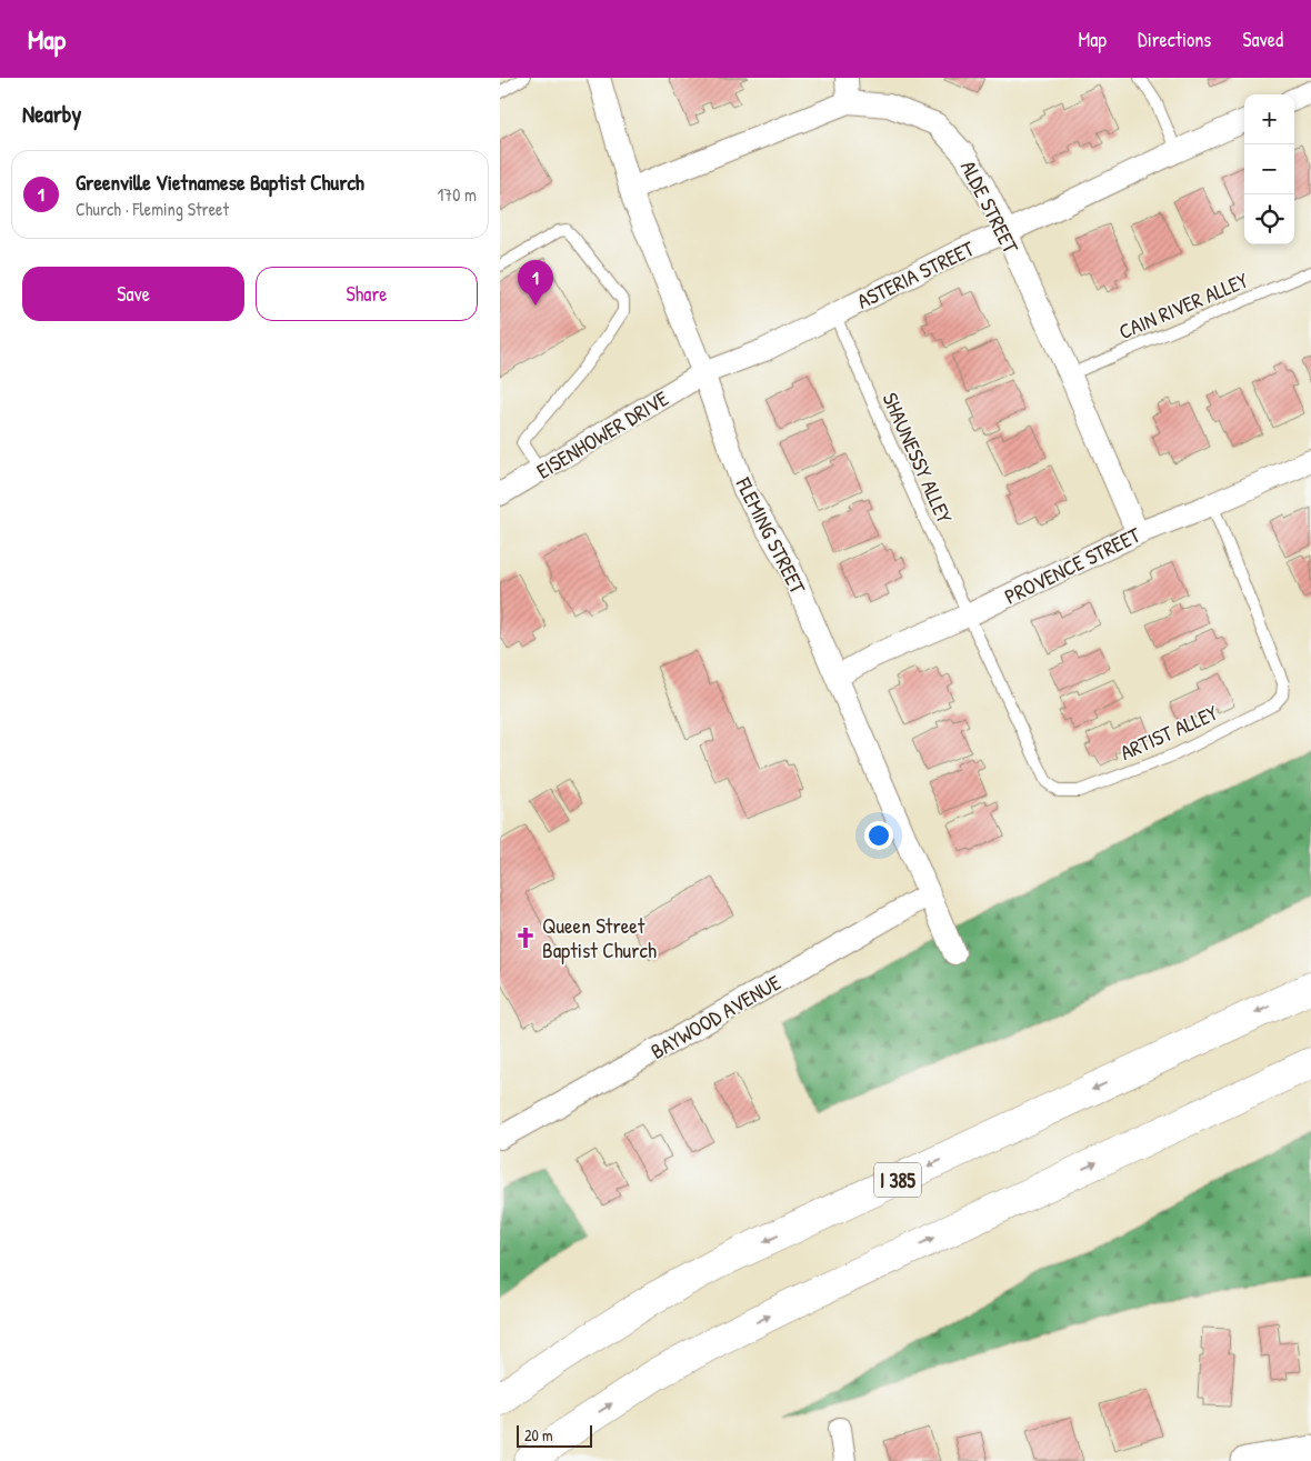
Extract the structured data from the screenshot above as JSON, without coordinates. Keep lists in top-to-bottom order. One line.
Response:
{"streets":{"highway":["I 385"],"street":["ALDE STREET","ASTERIA STREET","EISENHOWER DRIVE","FLEMING STREET","PROVENCE STREET","BAYWOOD AVENUE"],"lane":["CAIN RIVER ALLEY","SHAUNESSY ALLEY","ARTIST ALLEY"]},"crossings":[["ALDE STREET","ASTERIA STREET"],["ALDE STREET","CAIN RIVER ALLEY"],["ALDE STREET","FLEMING STREET"],["ALDE STREET","PROVENCE STREET"],["ASTERIA STREET","EISENHOWER DRIVE"],["ASTERIA STREET","SHAUNESSY ALLEY"],["ASTERIA STREET","FLEMING STREET"],["EISENHOWER DRIVE","FLEMING STREET"],["SHAUNESSY ALLEY","PROVENCE STREET"],["SHAUNESSY ALLEY","ARTIST ALLEY"],["FLEMING STREET","PROVENCE STREET"],["FLEMING STREET","BAYWOOD AVENUE"],["PROVENCE STREET","ARTIST ALLEY"]],"places":{"church":["Queen Street Baptist Church"]},"scale_bar":"20 m","page":{"header":"Map","nav":["Map","Directions","Saved"],"heading":"Nearby","map_buttons":["+","−"],"list":[{"mark":"1","name":"Greenville Vietnamese Baptist Church","note":"Church · Fleming Street","value":"170 m"}],"buttons":["Save","Share"],"pins":"1","scale":"20 m"}}
